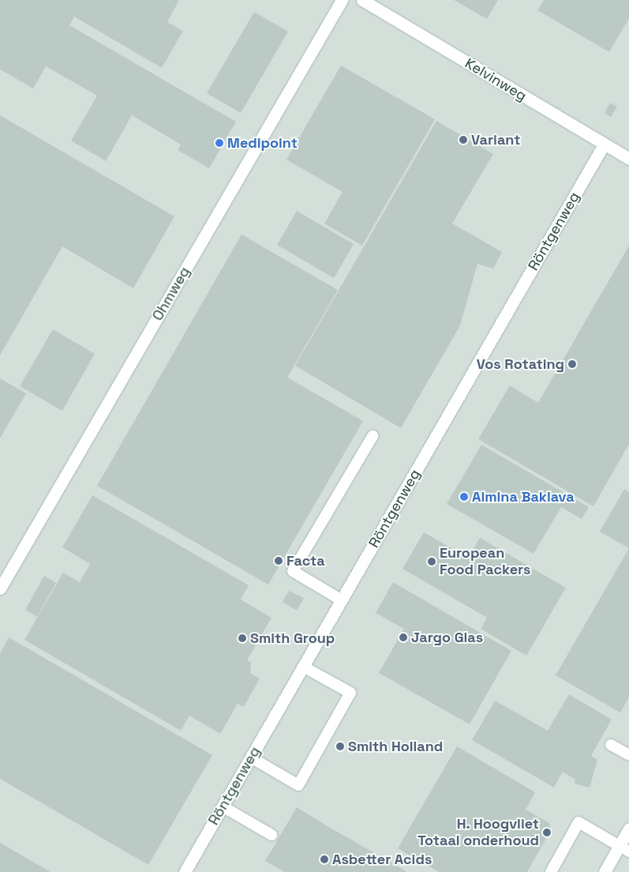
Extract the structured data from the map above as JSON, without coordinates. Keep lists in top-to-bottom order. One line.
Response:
{"streets":{"street":["Kelvinweg","Röntgenweg","Ohmweg"]},"crossings":[["Kelvinweg","Röntgenweg"]],"places":["Variant","Medipoint","Vos Rotating","Almina Baklava","Facta","European Food Packers","Jargo Glas","Smith Group","Smith Holland","H. Hoogvliet Totaal onderhoud","Asbetter Acids"]}
